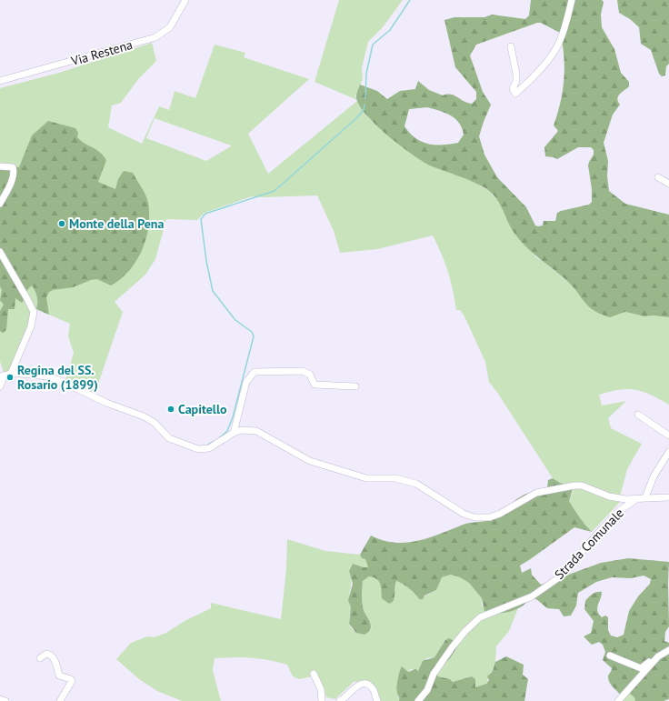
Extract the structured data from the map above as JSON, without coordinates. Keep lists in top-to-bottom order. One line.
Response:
{"streets":{"street":["Via Restena","Strada Comunale"]},"places":["Monte della Pena","Regina del SS. Rosario (1899)","Capitello"]}
